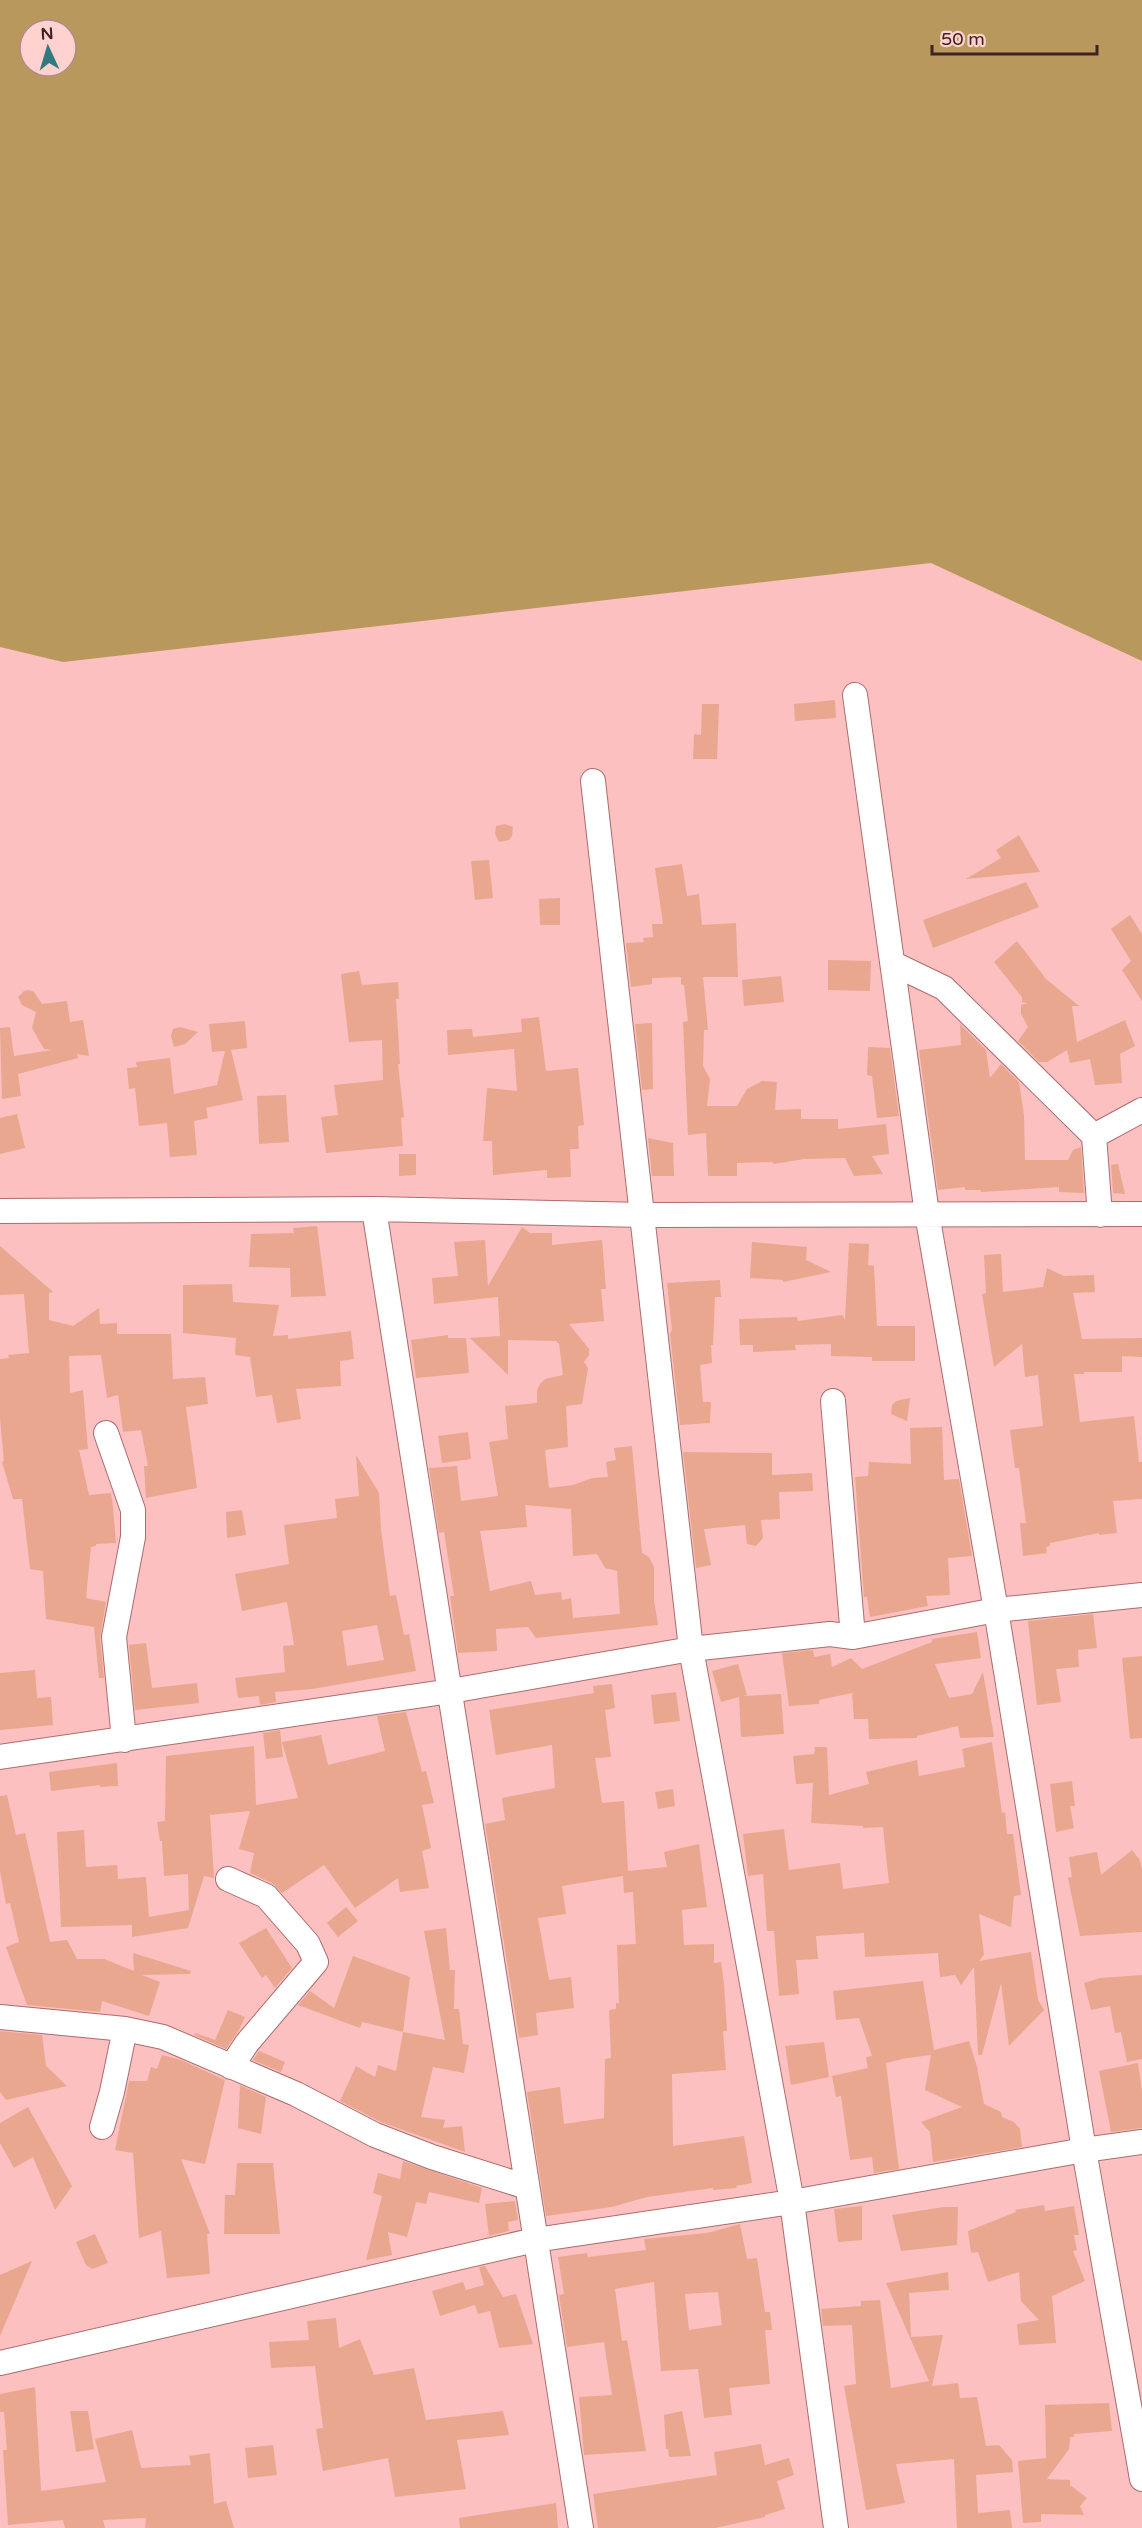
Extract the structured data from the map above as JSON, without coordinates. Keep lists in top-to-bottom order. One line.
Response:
{"scale_bar":"50 m","north":"top"}
